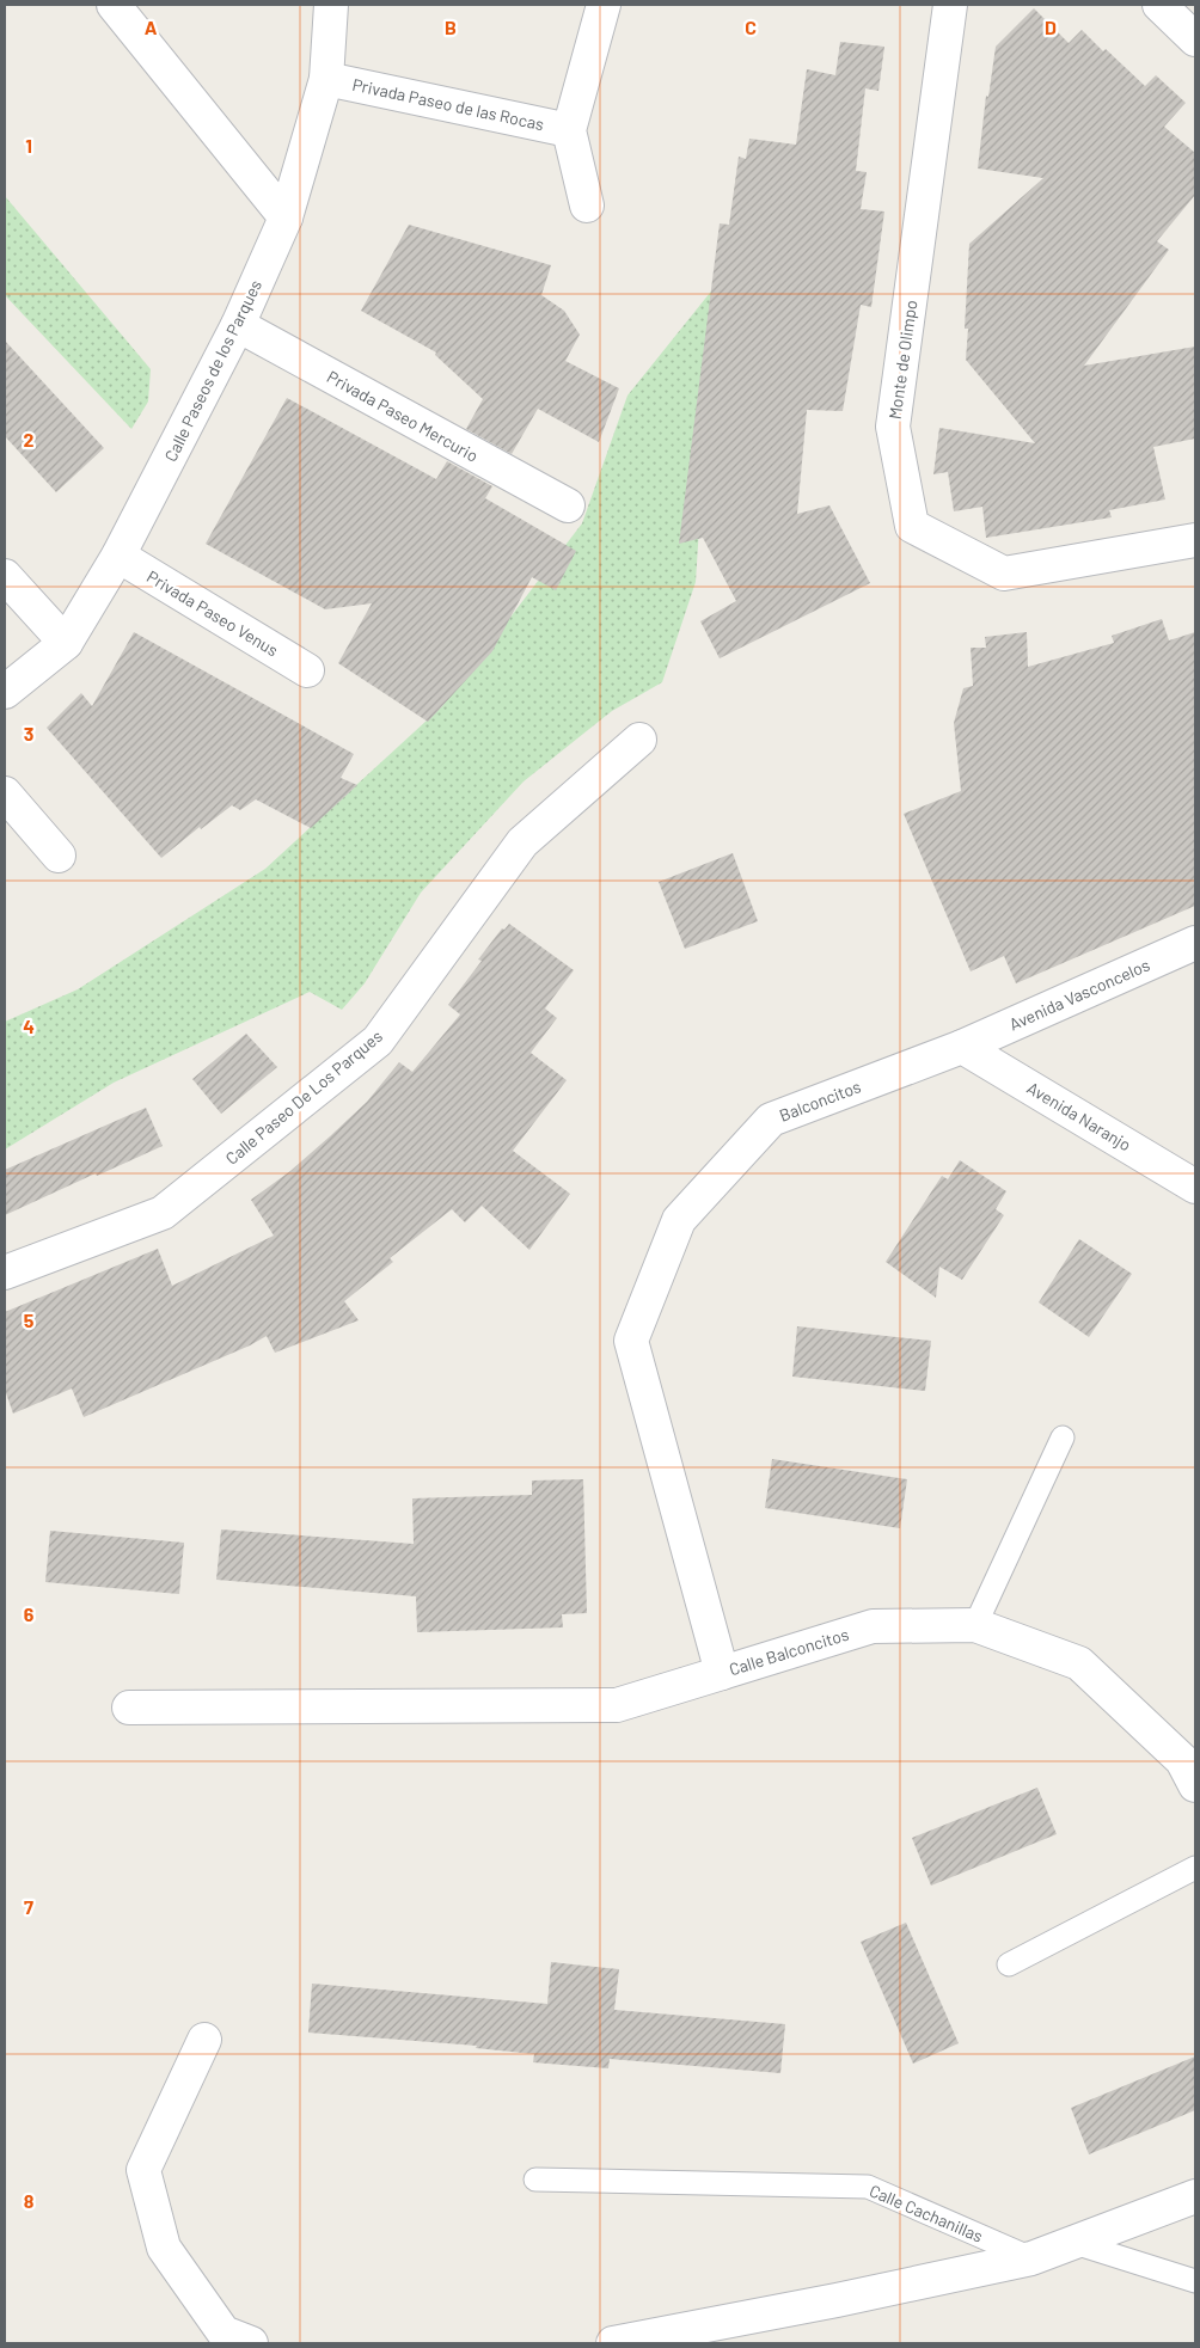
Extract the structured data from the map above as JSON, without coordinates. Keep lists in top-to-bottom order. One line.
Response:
{"streets":{"street":["Privada Paseo de las Rocas","Monte de Olimpo","Calle Paseos de los Parques","Privada Paseo Mercurio","Privada Paseo Venus","Avenida Vasconcelos","Calle Paseo De Los Parques","Balconcitos","Avenida Naranjo","Calle Balconcitos"],"lane":["Calle Cachanillas"]},"crossings":[["Privada Paseo de las Rocas","Calle Paseos de los Parques"],["Calle Paseos de los Parques","Privada Paseo Mercurio"],["Calle Paseos de los Parques","Privada Paseo Venus"],["Avenida Vasconcelos","Balconcitos"],["Avenida Vasconcelos","Avenida Naranjo"],["Balconcitos","Avenida Naranjo"],["Balconcitos","Calle Balconcitos"]],"grid":{"columns":["A","B","C","D"],"rows":["1","2","3","4","5","6","7","8"]}}
